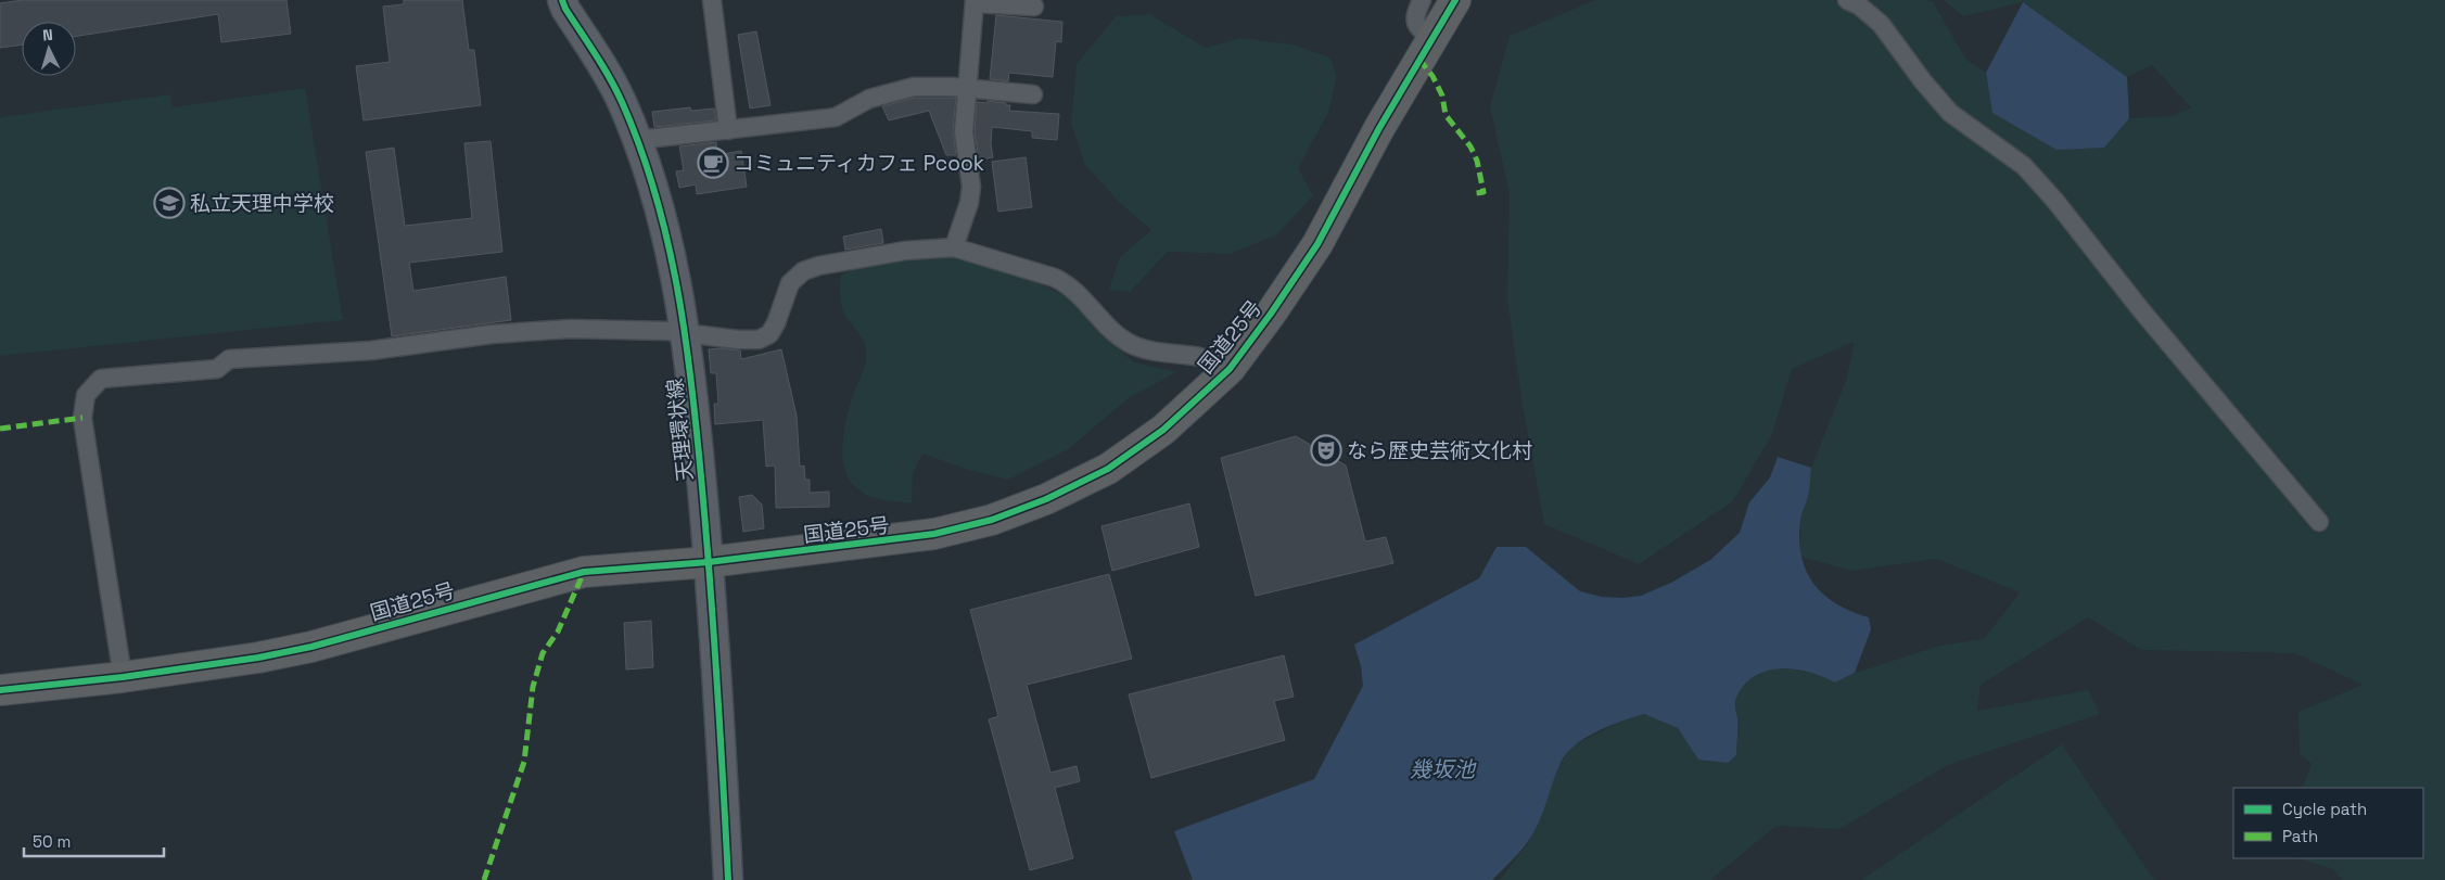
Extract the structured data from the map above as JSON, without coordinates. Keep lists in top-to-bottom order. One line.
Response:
{"streets":{"highway":["国道25号"],"main road":["天理環状線"]},"crossings":[["国道25号","天理環状線"]],"water":["幾坂池"],"places":{"cafe":["コミュニティカフェ Pcook"],"school or university":["私立天理中学校"],"theatre":["なら歴史芸術文化村"]},"legend":["Cycle path","Path"],"scale_bar":"50 m","north":"top"}
